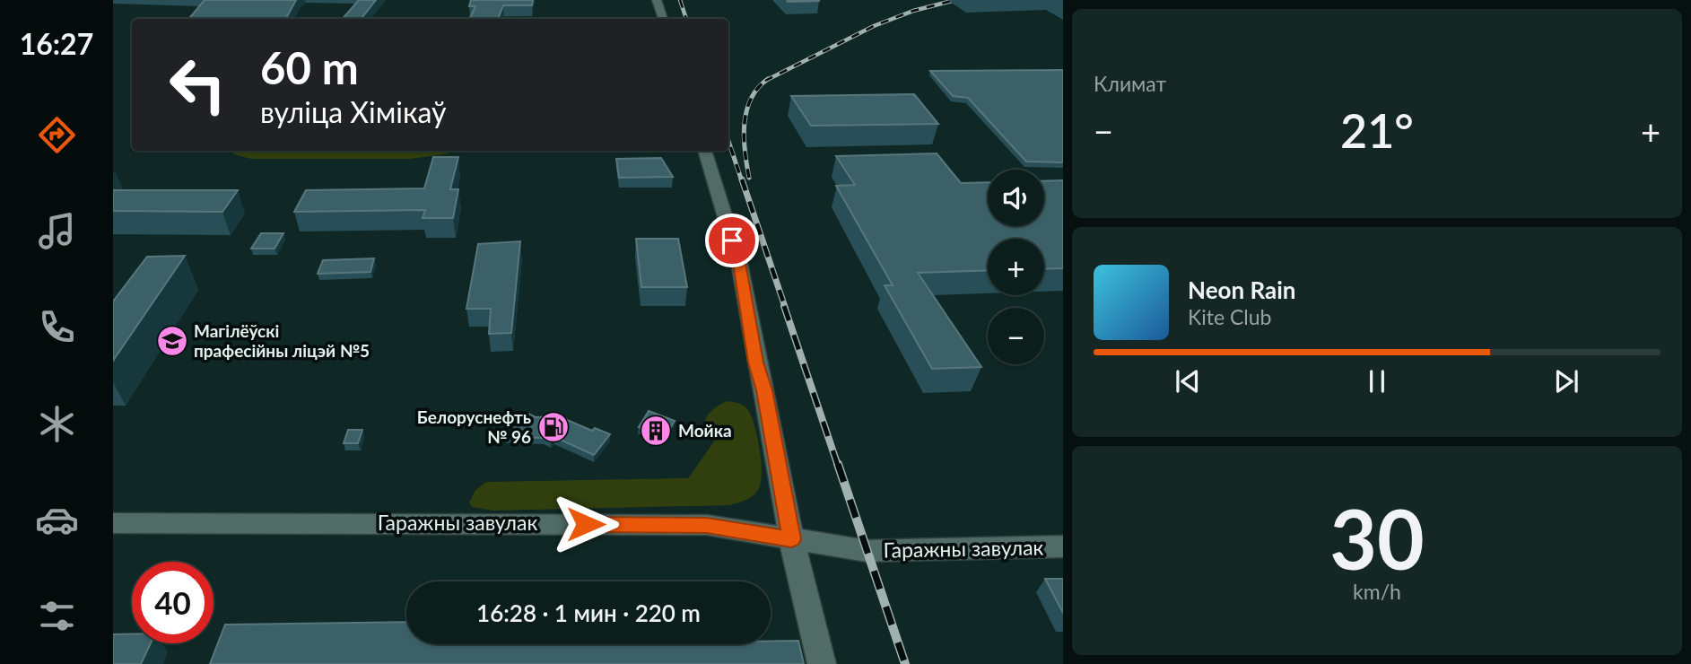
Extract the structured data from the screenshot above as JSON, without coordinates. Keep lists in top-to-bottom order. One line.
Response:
{"streets":{"street":["Гаражны завулак"]},"places":{"school or university":["Магілёўскі прафесійны ліцэй №5"],"fuel station":["Белоруснефть № 96"],"building":["Мойка"]},"page":{"tabs":"16:27","tile":["Климат",["30","km/h"]],"turn":["60 m","вуліца Хімікаў"],"heat":["−","21°","+"],"map_buttons":["+","−"],"song":["Neon Rain","Kite Club"],"limit":"40","trip":"16:28 · 1 мин · 220 m"}}
